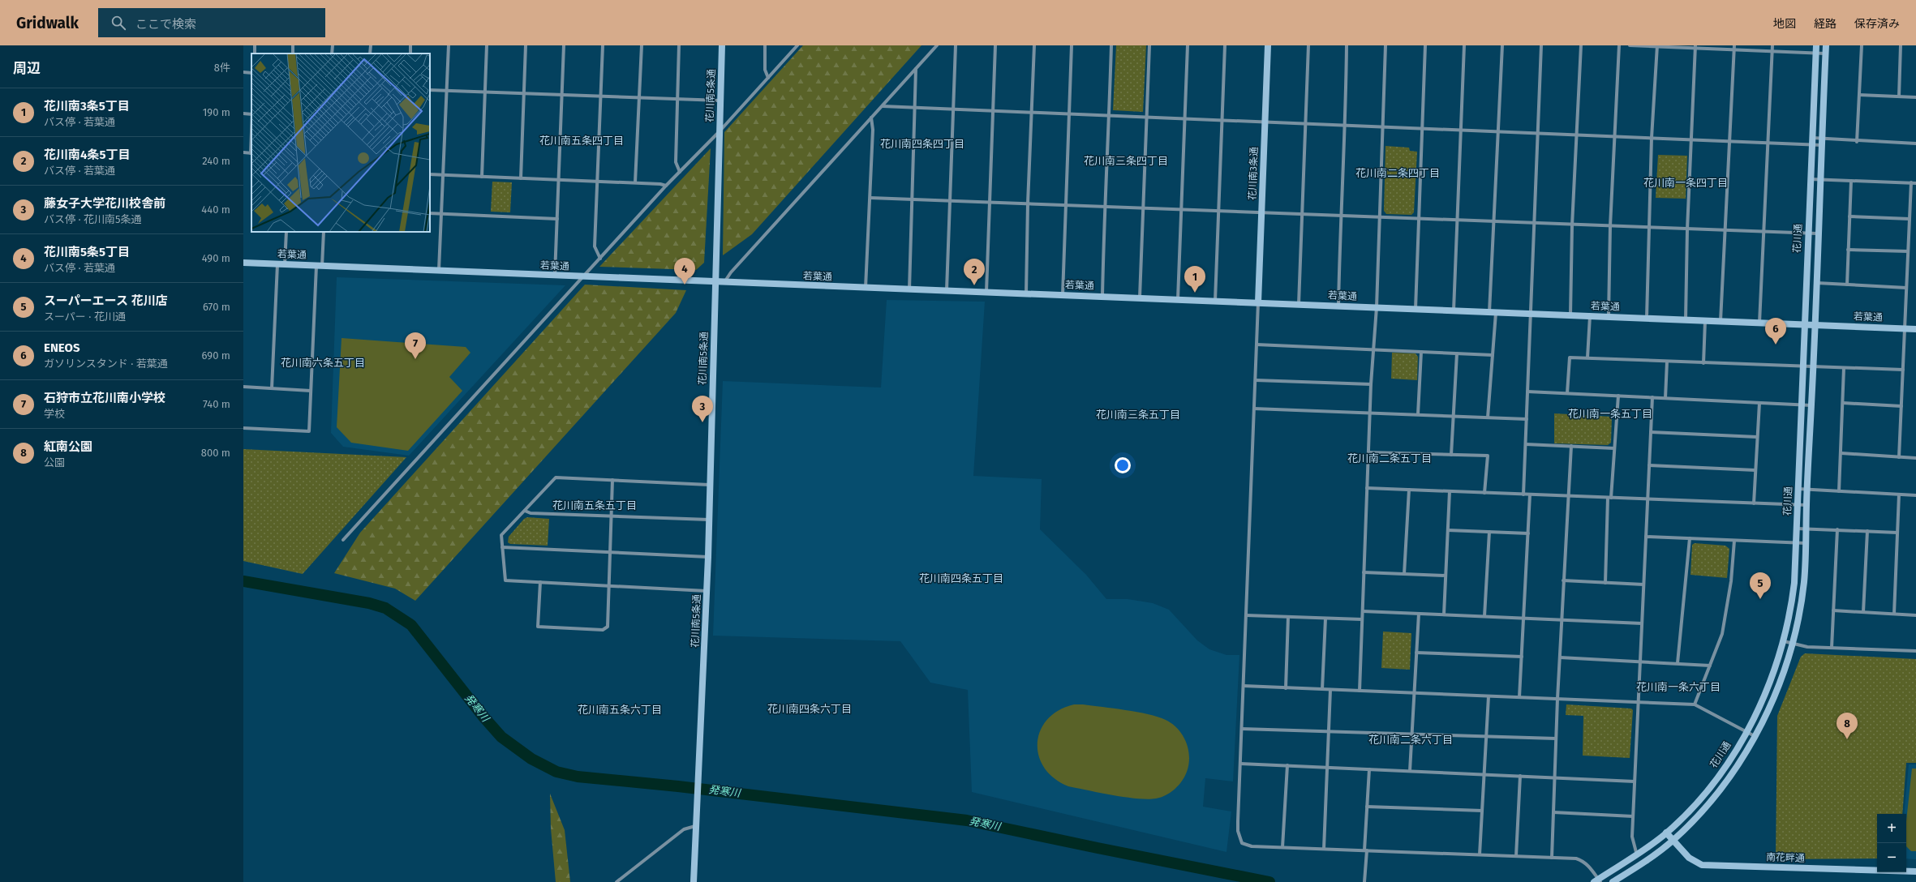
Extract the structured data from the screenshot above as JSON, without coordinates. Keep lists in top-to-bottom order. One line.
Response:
{"streets":{"street":["花川南5条通","花川南3条通","花川通","若葉通","南花畔通"]},"crossings":[["花川南5条通","若葉通"],["花川南3条通","若葉通"],["花川通","若葉通"],["花川通","南花畔通"]],"districts":["花川南五条四丁目","花川南四条四丁目","花川南三条四丁目","花川南二条四丁目","花川南一条四丁目","花川南六条五丁目","花川南一条五丁目","花川南三条五丁目","花川南二条五丁目","花川南五条五丁目","花川南四条五丁目","花川南一条六丁目","花川南四条六丁目","花川南五条六丁目","花川南二条六丁目"],"water":["発寒川"],"page":{"header":"Gridwalk","search":"ここで検索","nav":["地図","経路","保存済み"],"heading":["周辺","8件"],"list":[{"mark":"1","name":"花川南3条5丁目","note":"バス停 · 若葉通","value":"190 m"},{"mark":"2","name":"花川南4条5丁目","note":"バス停 · 若葉通","value":"240 m"},{"mark":"3","name":"藤女子大学花川校舎前","note":"バス停 · 花川南5条通","value":"440 m"},{"mark":"4","name":"花川南5条5丁目","note":"バス停 · 若葉通","value":"490 m"},{"mark":"5","name":"スーパーエース 花川店","note":"スーパー · 花川通","value":"670 m"},{"mark":"6","name":"ENEOS","note":"ガソリンスタンド · 若葉通","value":"690 m"},{"mark":"7","name":"石狩市立花川南小学校","note":"学校","value":"740 m"},{"mark":"8","name":"紅南公園","note":"公園","value":"800 m"}],"pins":["4","2","1","6","7","3","5","8"],"map_buttons":["+","−"]}}
